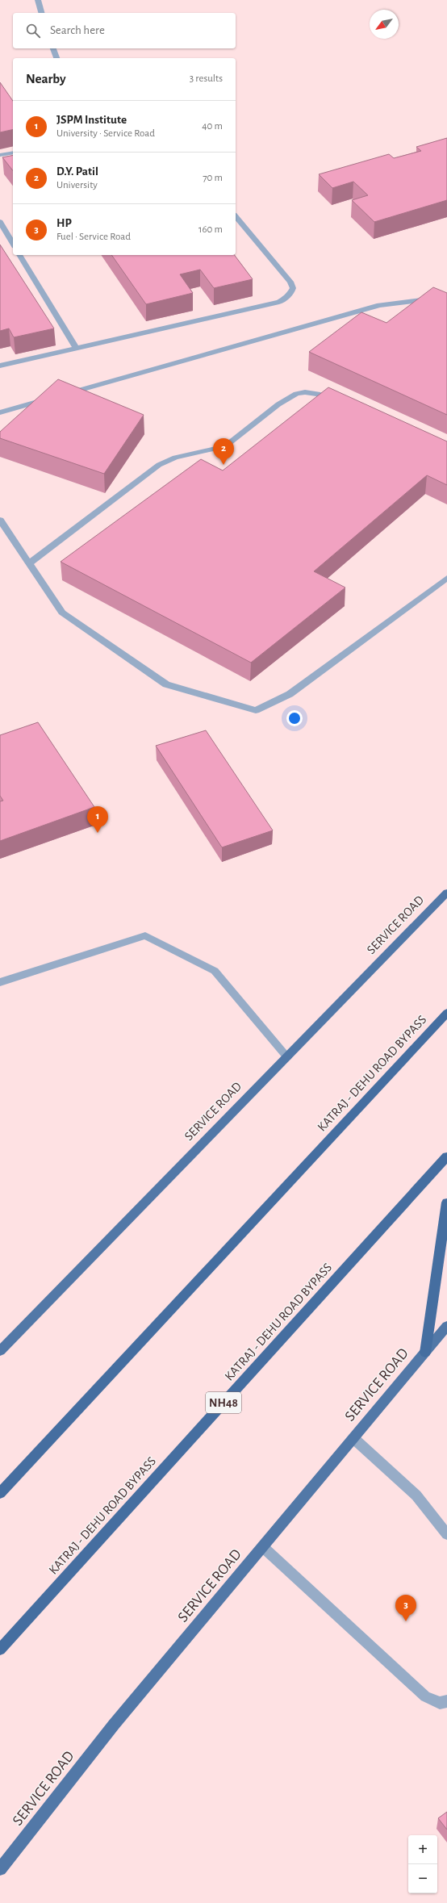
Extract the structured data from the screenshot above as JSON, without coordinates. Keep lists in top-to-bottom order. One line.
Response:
{"streets":{"highway":["KATRAJ - DEHU ROAD BYPASS","NH48"],"main road":["SERVICE ROAD"]},"north":"bottom left","page":{"search":"Search here","heading":["Nearby","3 results"],"list":[{"mark":"1","name":"JSPM Institute","note":"University · Service Road","value":"40 m"},{"mark":"2","name":"D.Y. Patil","note":"University","value":"70 m"},{"mark":"3","name":"HP","note":"Fuel · Service Road","value":"160 m"}],"pins":["2","1","3"],"map_buttons":["+","−"]}}
